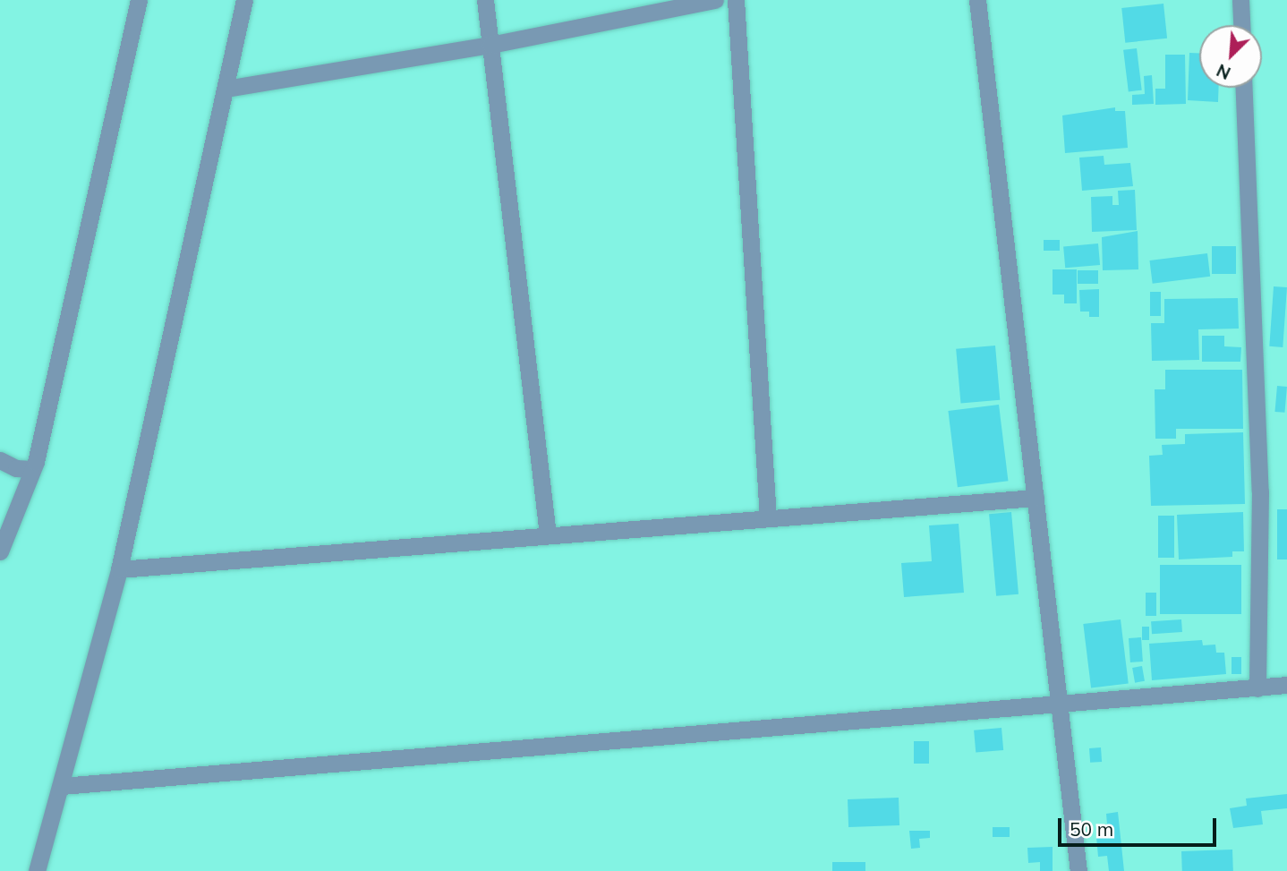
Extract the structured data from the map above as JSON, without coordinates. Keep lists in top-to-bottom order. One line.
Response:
{"scale_bar":"50 m","north":"bottom left"}
